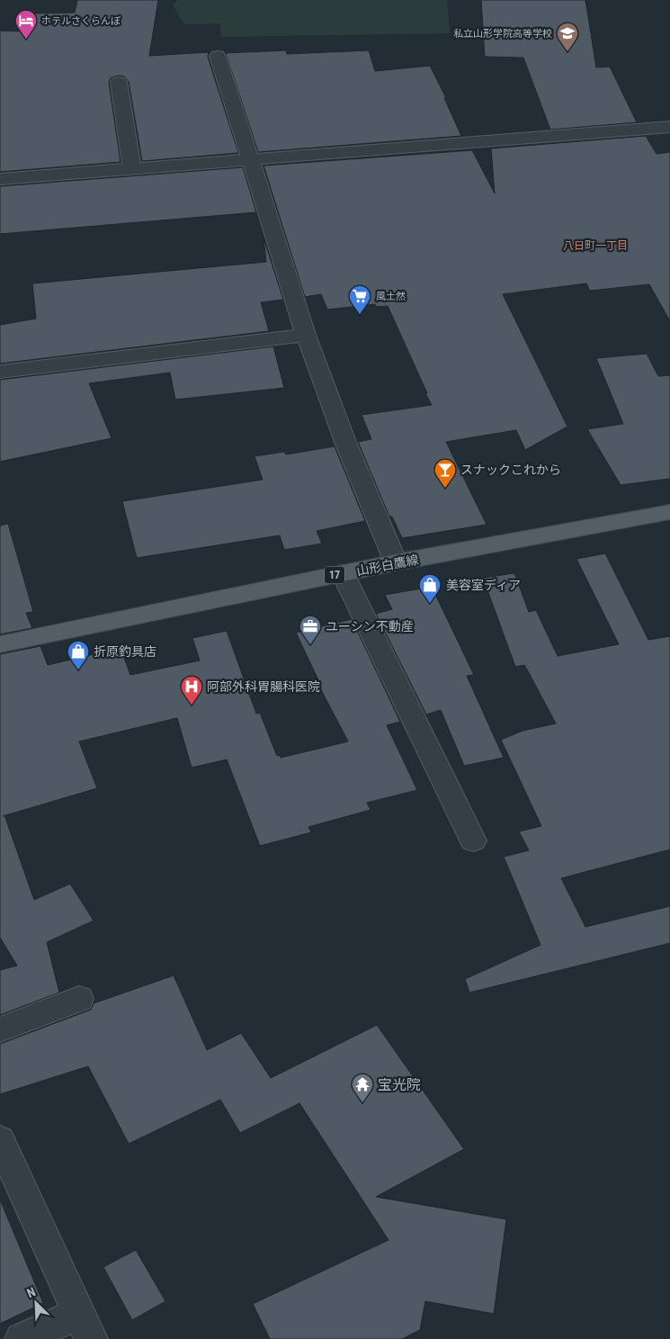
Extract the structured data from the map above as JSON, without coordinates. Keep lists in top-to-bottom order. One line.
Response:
{"streets":{"main road":["山形白鷹線","17"]},"districts":["八日町一丁目"],"places":{"hotel":["ホテルさくらんぼ"],"school or university":["私立山形学院高等学校"],"supermarket":["風土然"],"bar":["スナックこれから"],"shop":["美容室ディア","折原釣具店"],"office":["ユーシン不動産"],"hospital":["阿部外科胃腸科医院"],"temple":["宝光院"]},"north":"top left"}
